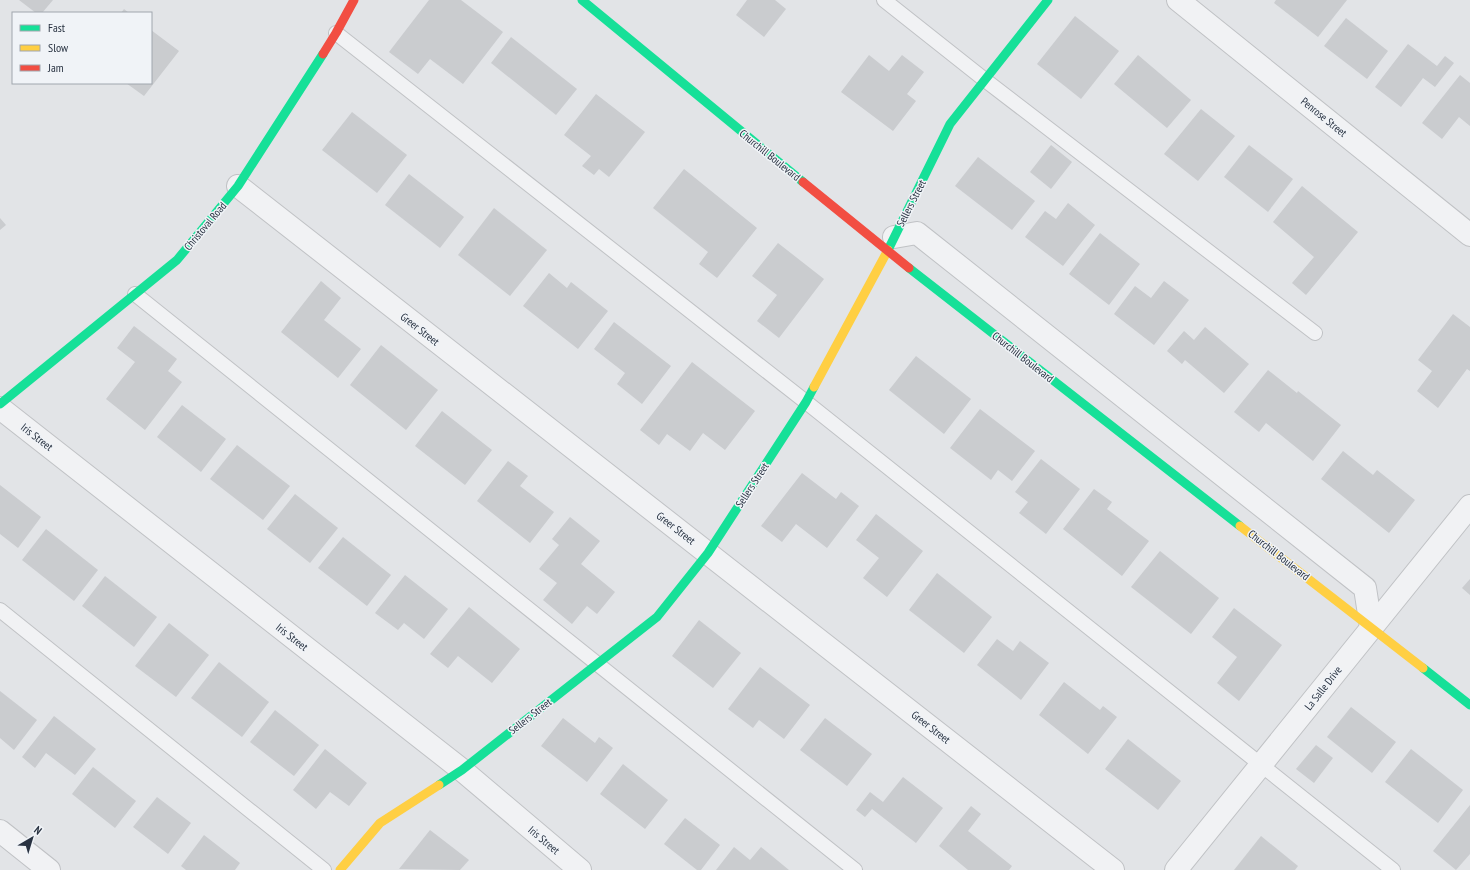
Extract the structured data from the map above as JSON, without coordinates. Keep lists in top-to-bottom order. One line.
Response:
{"streets":{"street":["Penrose Street","Churchill Boulevard","Sellers Street","Christoval Road","Greer Street","Iris Street","La Salle Drive"]},"crossings":[["Churchill Boulevard","Sellers Street"],["Churchill Boulevard","La Salle Drive"],["Sellers Street","Greer Street"],["Sellers Street","Iris Street"],["Christoval Road","Greer Street"]],"legend":["Fast","Slow","Jam"],"north":"top right"}
